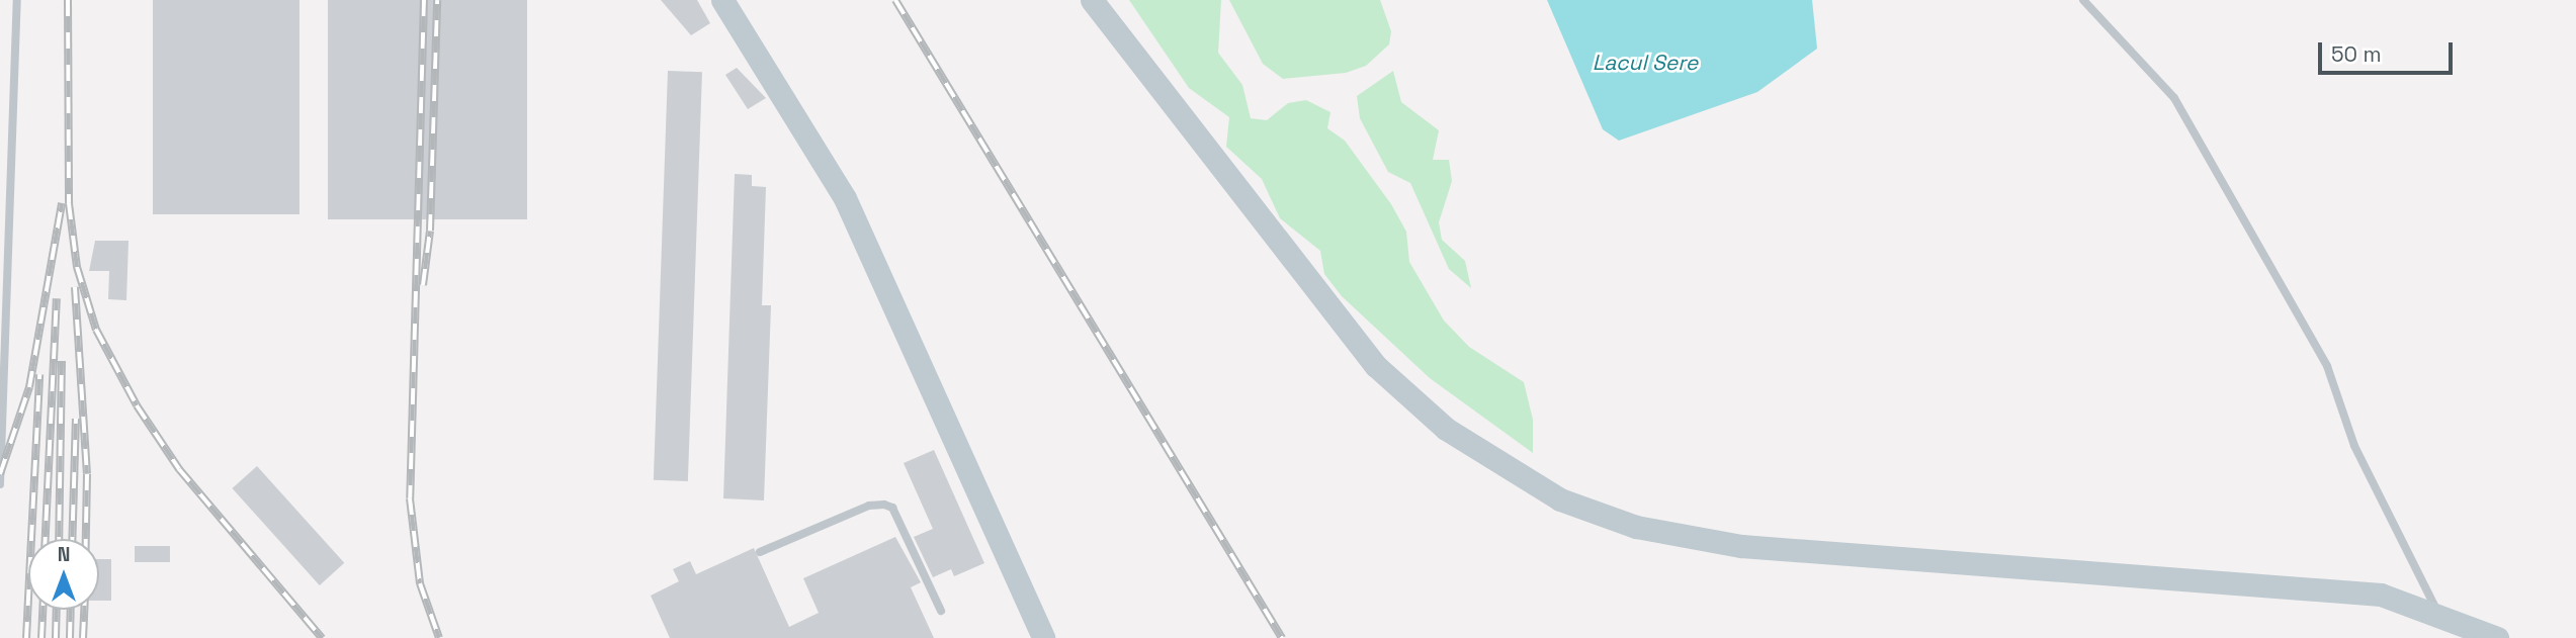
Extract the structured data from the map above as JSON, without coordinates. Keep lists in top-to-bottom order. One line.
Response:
{"water":["Lacul Sere"],"scale_bar":"50 m","north":"top"}
